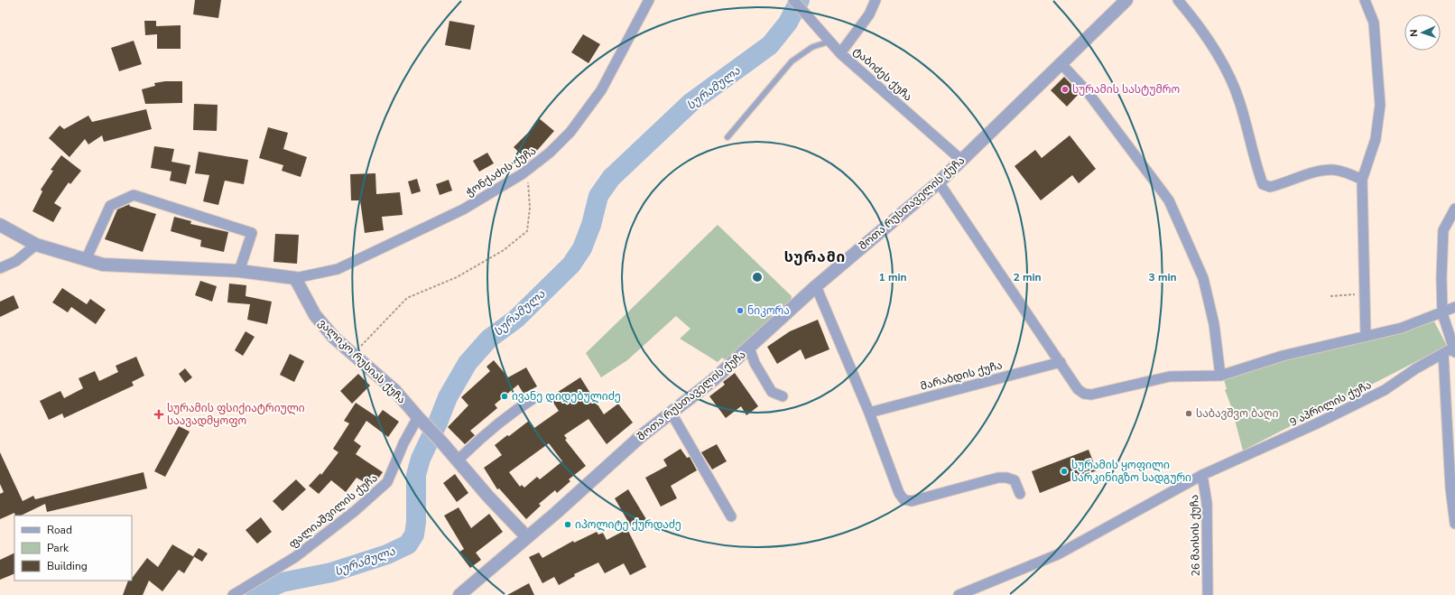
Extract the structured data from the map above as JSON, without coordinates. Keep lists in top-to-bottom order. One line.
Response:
{"streets":{"street":["ტაბიძეს ქუჩა","ჭონქაძის ქუჩა","შოთა რუსთაველის ქუჩა","ვალიკო რუსიას ქუჩა","მარაბდის ქუჩა","9 აპრილის ქუჩა","ფალიაშვილის ქუჩა","26 მაისის ქუჩა"]},"crossings":[["ტაბიძეს ქუჩა","შოთა რუსთაველის ქუჩა"],["ჭონქაძის ქუჩა","ვალიკო რუსიას ქუჩა"],["შოთა რუსთაველის ქუჩა","ვალიკო რუსიას ქუჩა"],["ვალიკო რუსიას ქუჩა","ფალიაშვილის ქუჩა"],["9 აპრილის ქუჩა","26 მაისის ქუჩა"]],"districts":["სურამი"],"water":["სურამულა"],"places":{"other":["სურამის სასტუმრო","ნიკორა","ივანე დიდებულიძე","საბავშვო ბაღი","სურამის ყოფილი სარკინიგზო სადგური","იპოლიტე ქურდაძე"],"health":["სურამის ფსიქიატრიული საავადმყოფო"]},"legend":["Road","Park","Building"],"north":"left","rings":["1 min","2 min","3 min"]}
